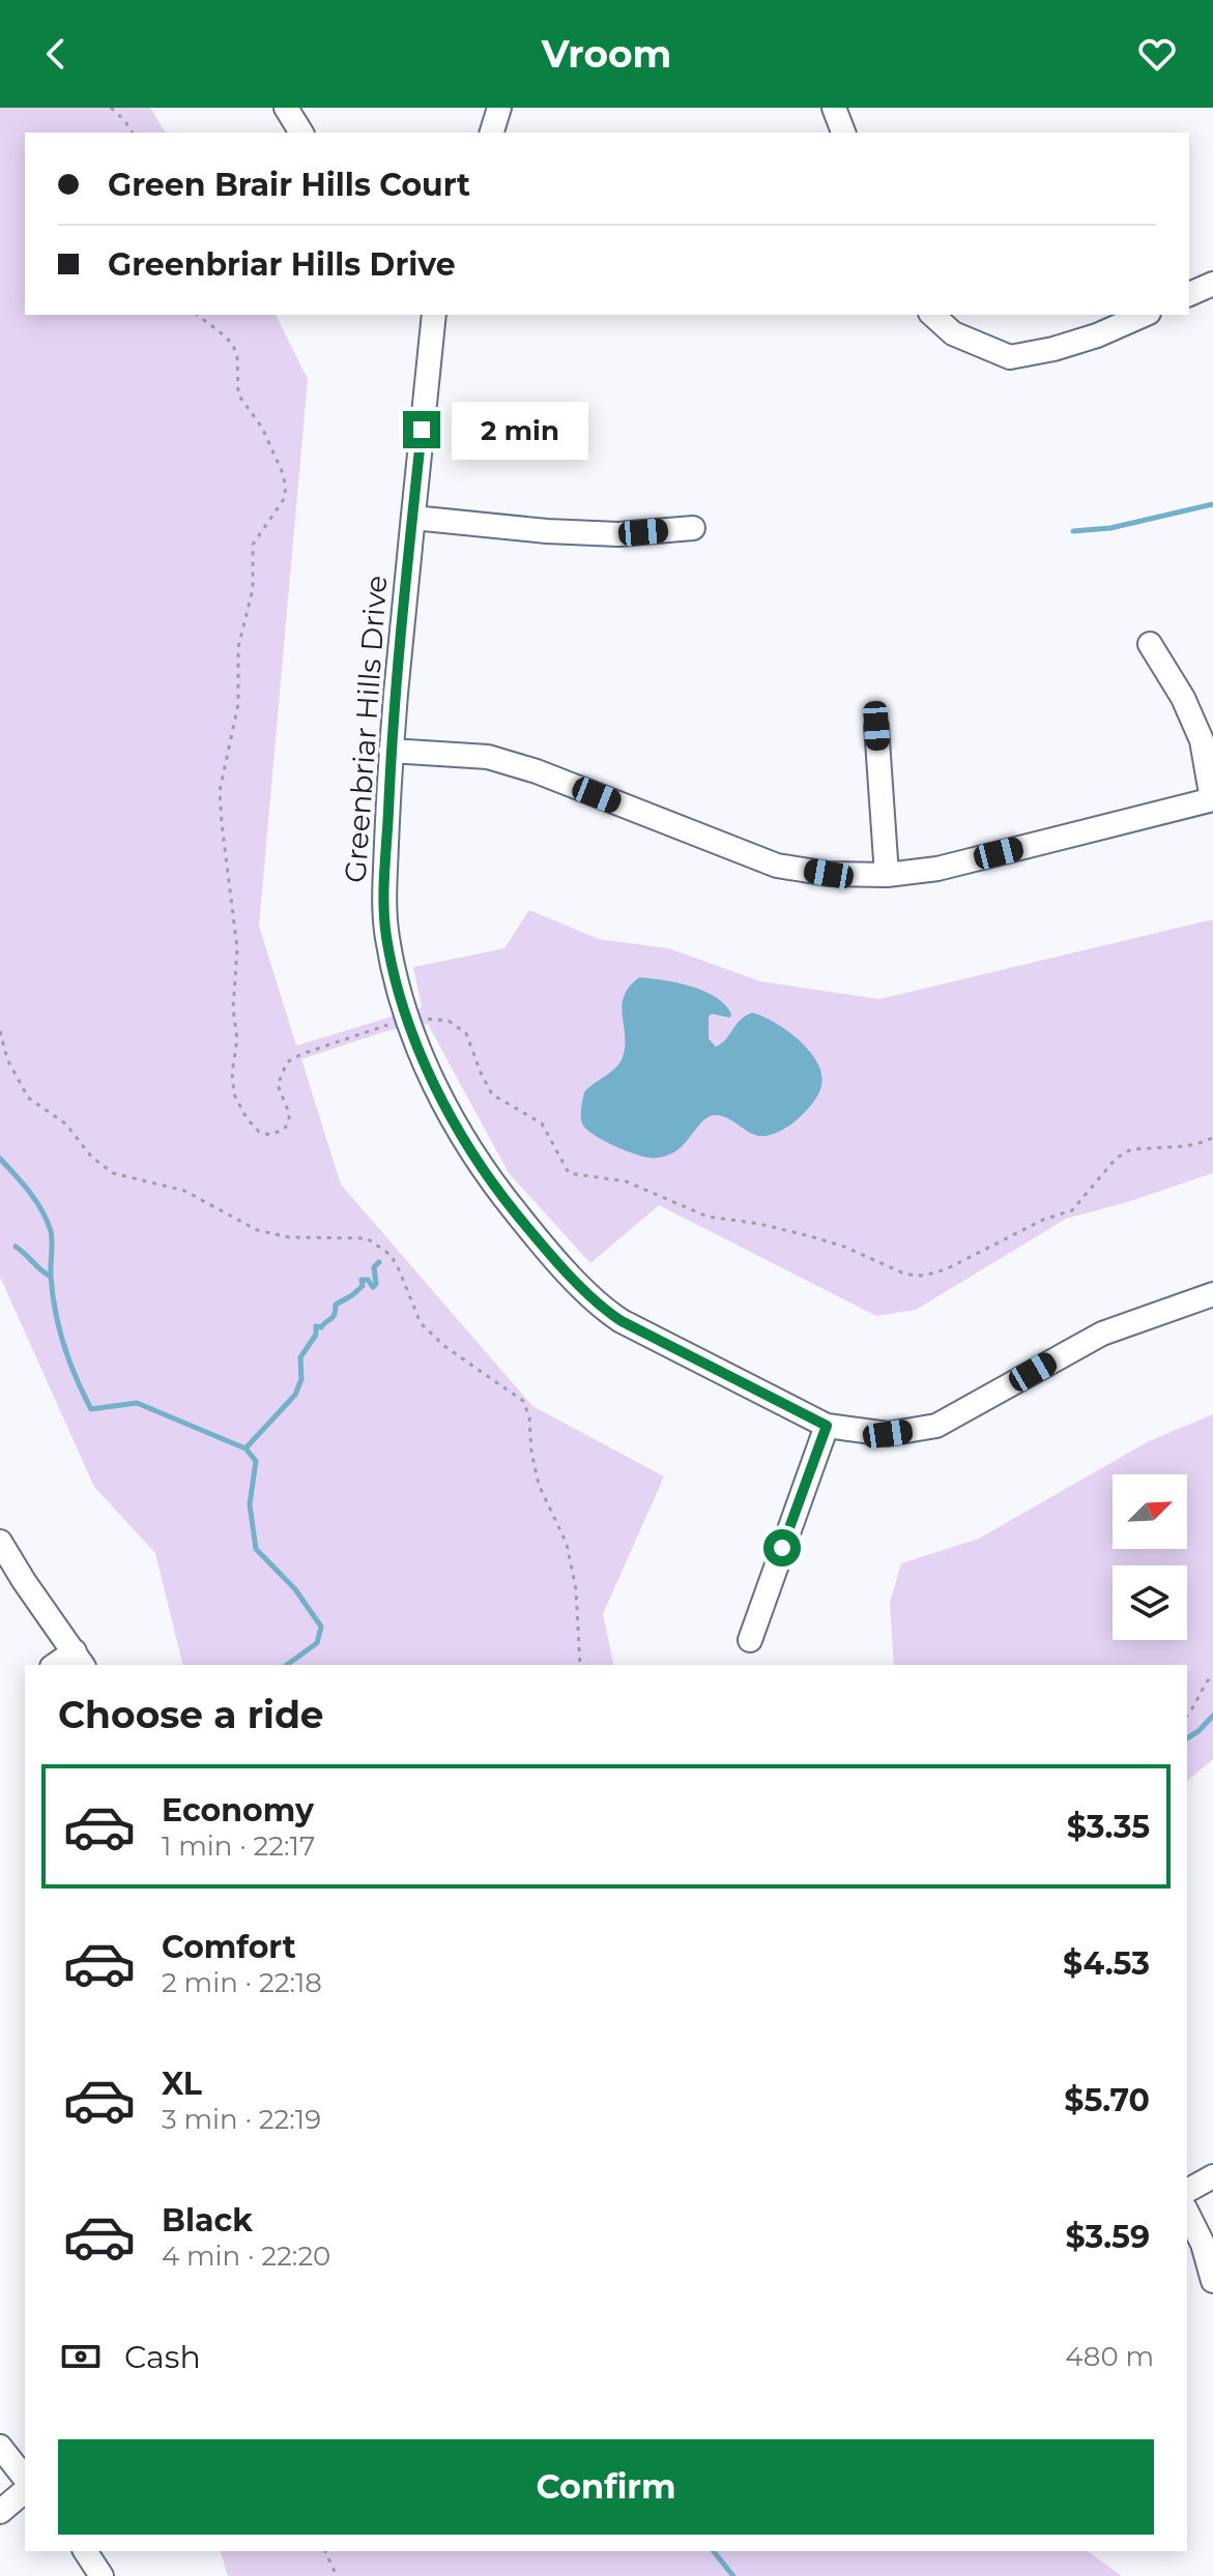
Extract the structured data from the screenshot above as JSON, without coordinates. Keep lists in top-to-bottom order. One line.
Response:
{"streets":{"street":["Greenbriar Hills Drive"]},"north":"top right","page":{"header":"Vroom","banner":["Green Brair Hills Court","Greenbriar Hills Drive"],"bubble":"2 min","heading":"Choose a ride","list":[{"name":"Economy","note":"1 min · 22:17","value":"$3.35"},{"name":"Comfort","note":"2 min · 22:18","value":"$4.53"},{"name":"XL","note":"3 min · 22:19","value":"$5.70"},{"name":"Black","note":"4 min · 22:20","value":"$3.59"}],"pay":["Cash","480 m"],"buttons":"Confirm"}}
